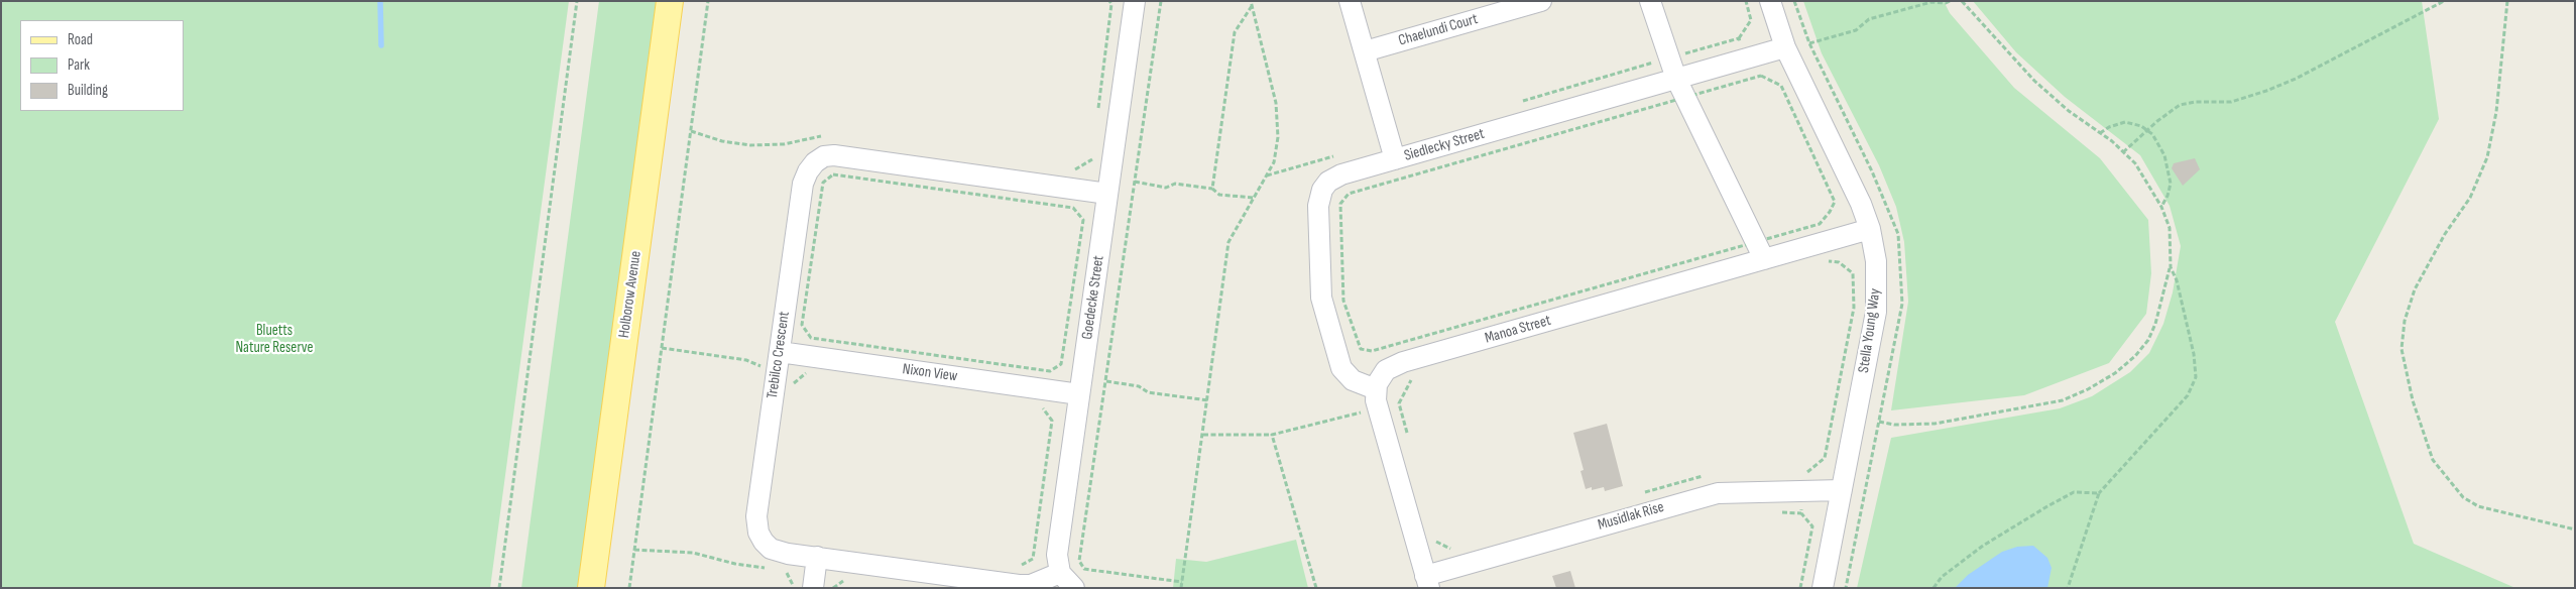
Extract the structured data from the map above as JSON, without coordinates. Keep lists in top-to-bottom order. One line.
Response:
{"streets":{"main road":["Holborow Avenue"],"street":["Chaelundi Court","Siedlecky Street","Goedecke Street","Manoa Street","Stella Young Way","Trebilco Crescent","Nixon View","Musidlak Rise"]},"crossings":[["Siedlecky Street","Manoa Street"],["Siedlecky Street","Stella Young Way"],["Goedecke Street","Trebilco Crescent"],["Goedecke Street","Nixon View"],["Manoa Street","Stella Young Way"],["Stella Young Way","Musidlak Rise"],["Trebilco Crescent","Nixon View"]],"parks":["Bluetts Nature Reserve"],"legend":["Road","Park","Building"]}
